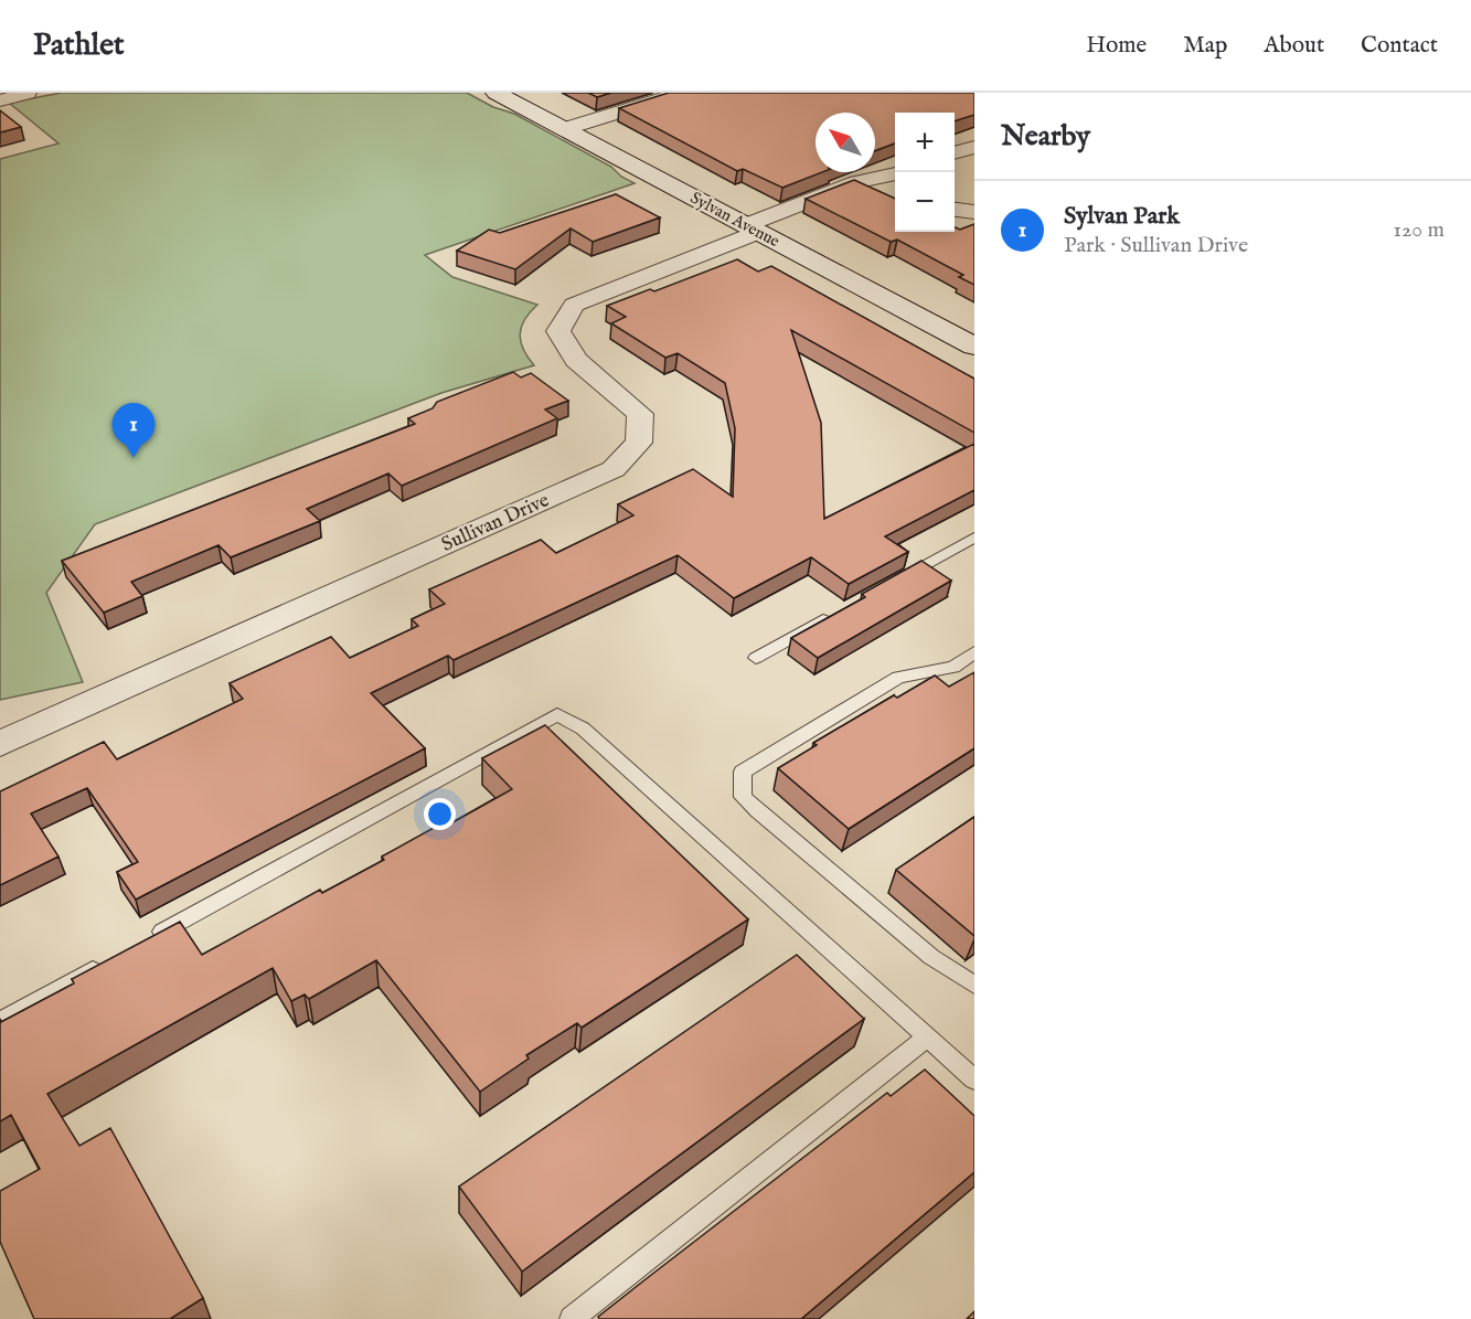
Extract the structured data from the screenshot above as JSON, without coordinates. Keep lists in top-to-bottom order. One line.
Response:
{"streets":{"street":["Sylvan Avenue","Sullivan Drive"]},"crossings":[["Sylvan Avenue","Sullivan Drive"]],"north":"top left","page":{"header":"Pathlet","nav":["Home","Map","About","Contact"],"heading":"Nearby","map_buttons":["+","−"],"list":[{"mark":"1","name":"Sylvan Park","note":"Park · Sullivan Drive","value":"120 m"}],"pins":"1"}}
